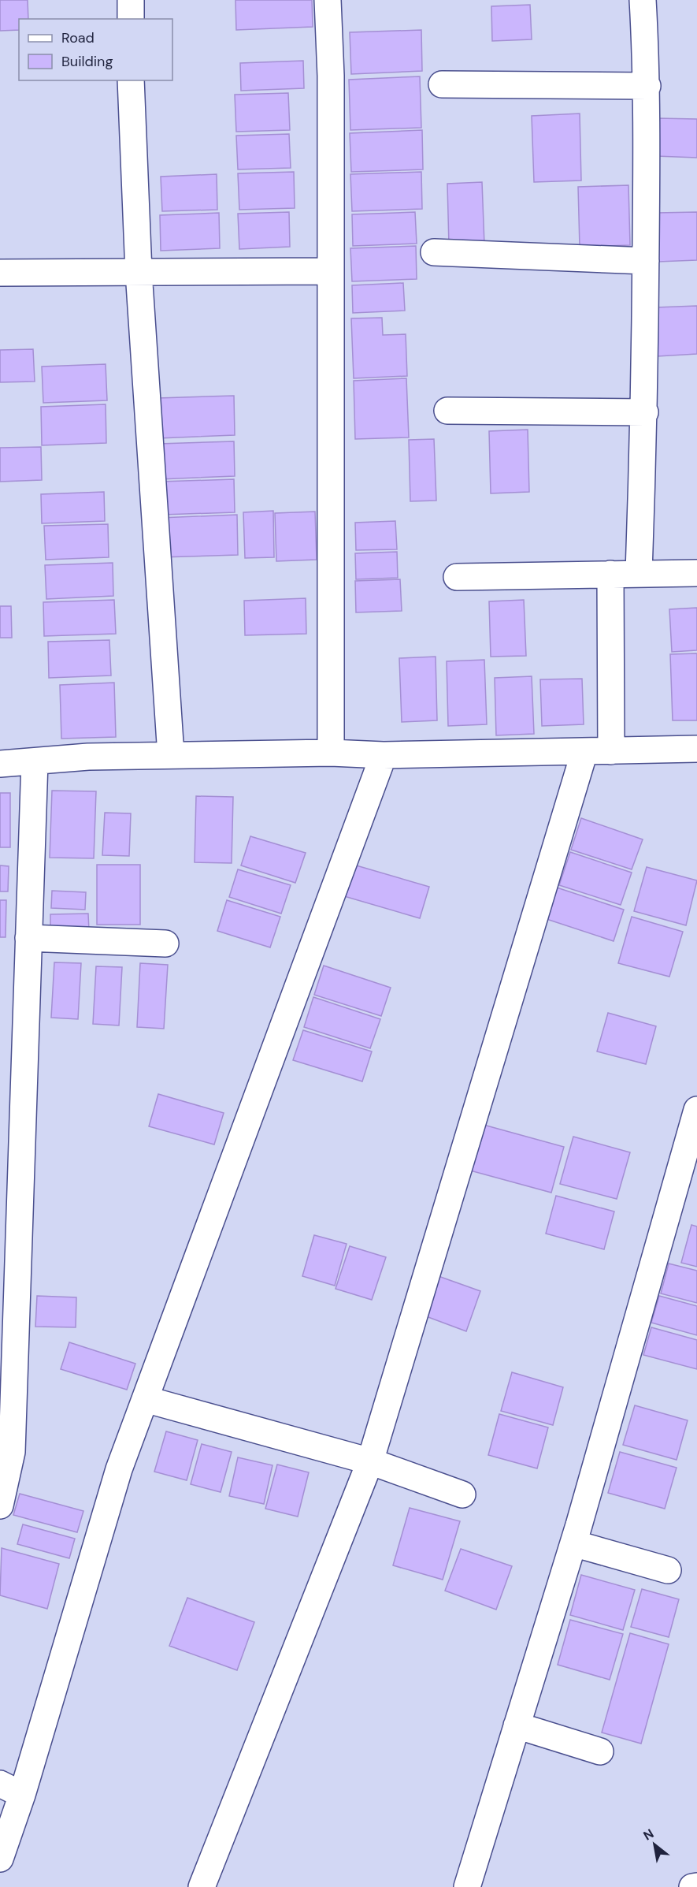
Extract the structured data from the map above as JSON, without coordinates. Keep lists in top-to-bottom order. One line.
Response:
{"legend":["Road","Building"],"north":"top left"}
